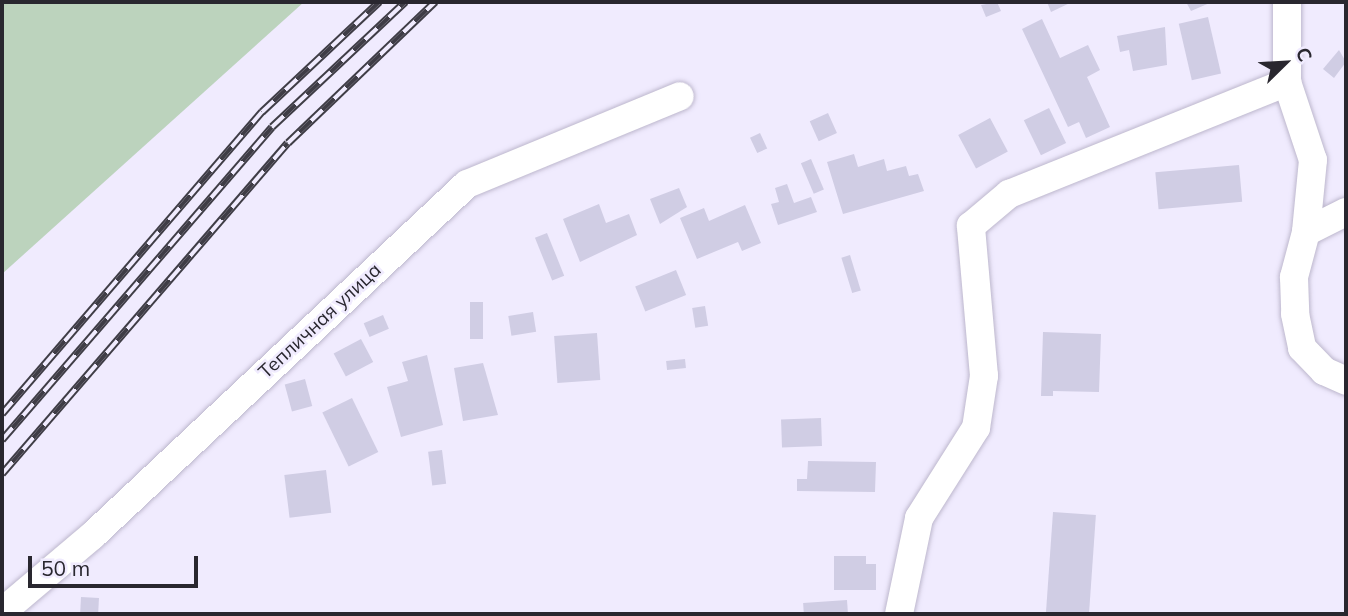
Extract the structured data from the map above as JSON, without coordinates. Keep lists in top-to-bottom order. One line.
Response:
{"streets":{"street":["Тепличная улица"]},"scale_bar":"50 m","north":"top right"}
